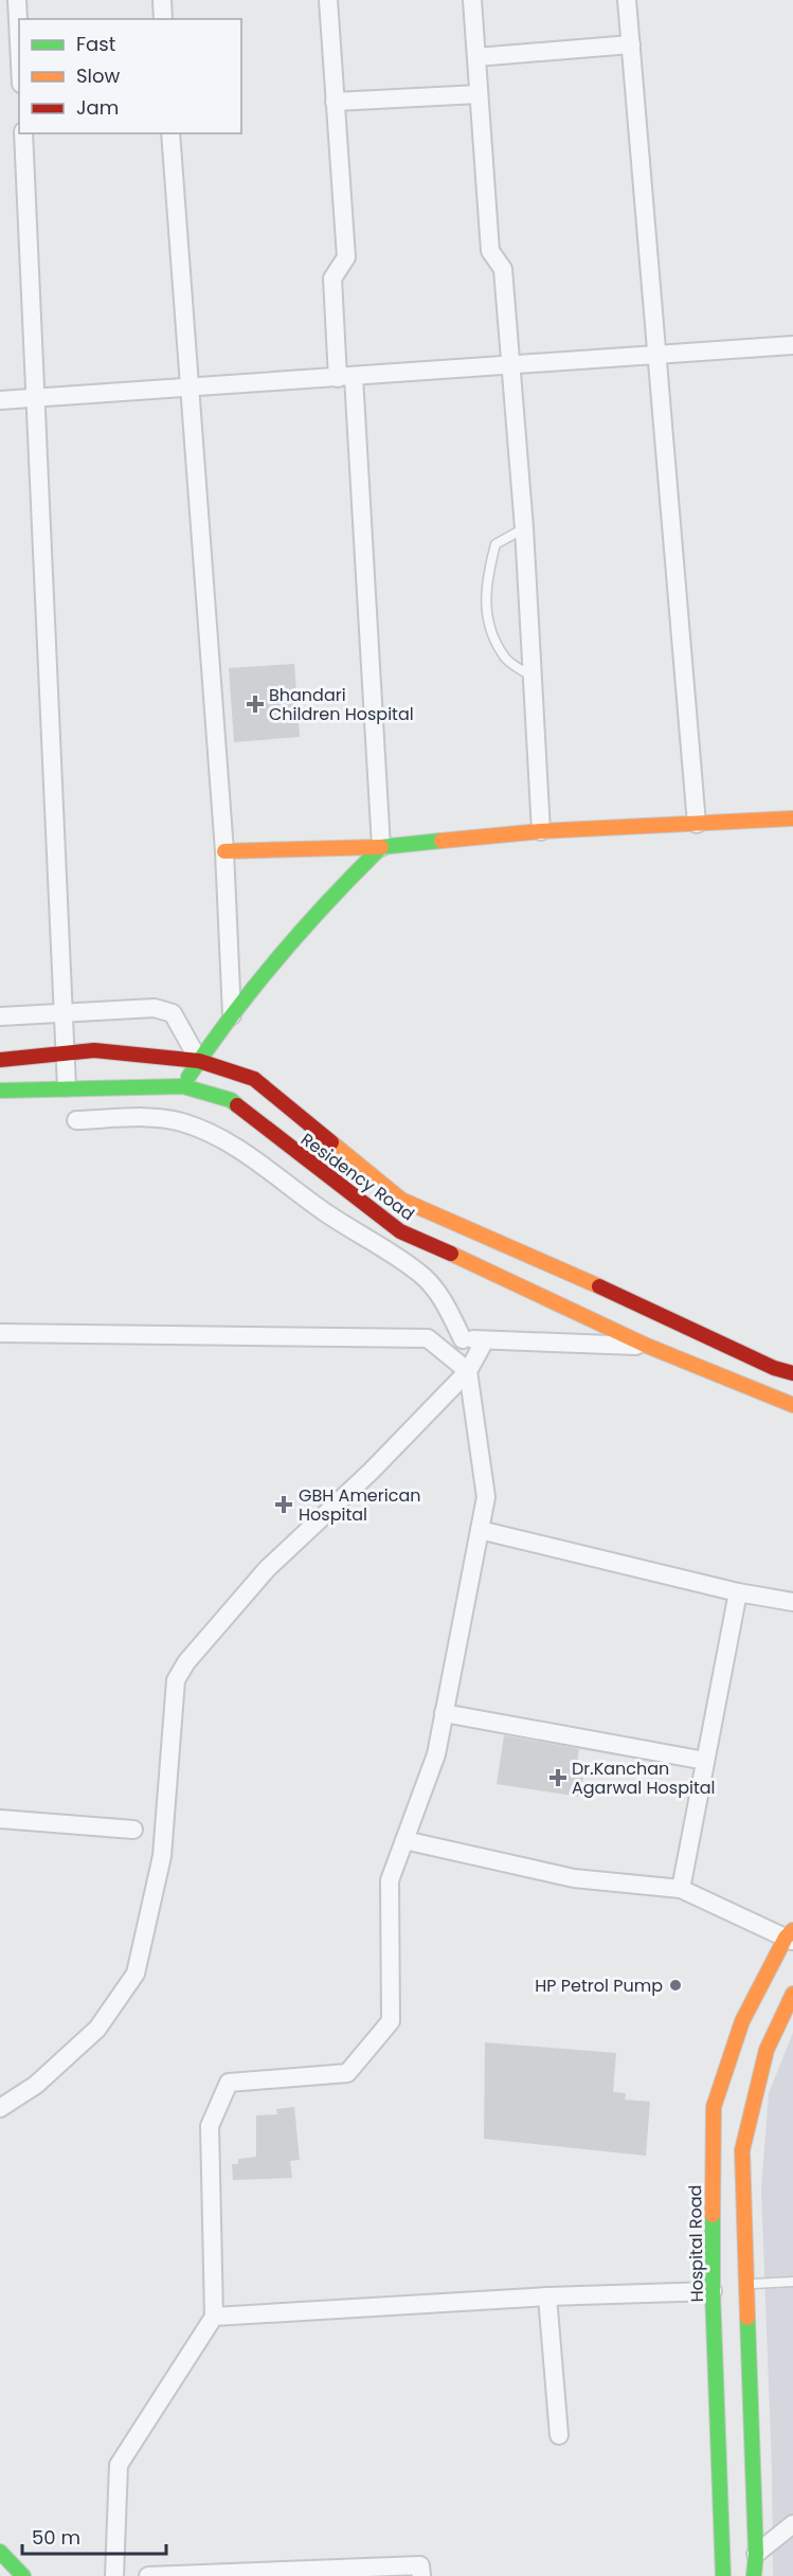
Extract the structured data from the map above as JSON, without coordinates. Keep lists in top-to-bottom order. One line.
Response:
{"streets":{"main road":["Residency Road","Hospital Road"]},"places":{"health":["Bhandari Children Hospital","GBH American Hospital","Dr.Kanchan Agarwal Hospital"],"other":["HP Petrol Pump"]},"legend":["Fast","Slow","Jam"],"scale_bar":"50 m"}
